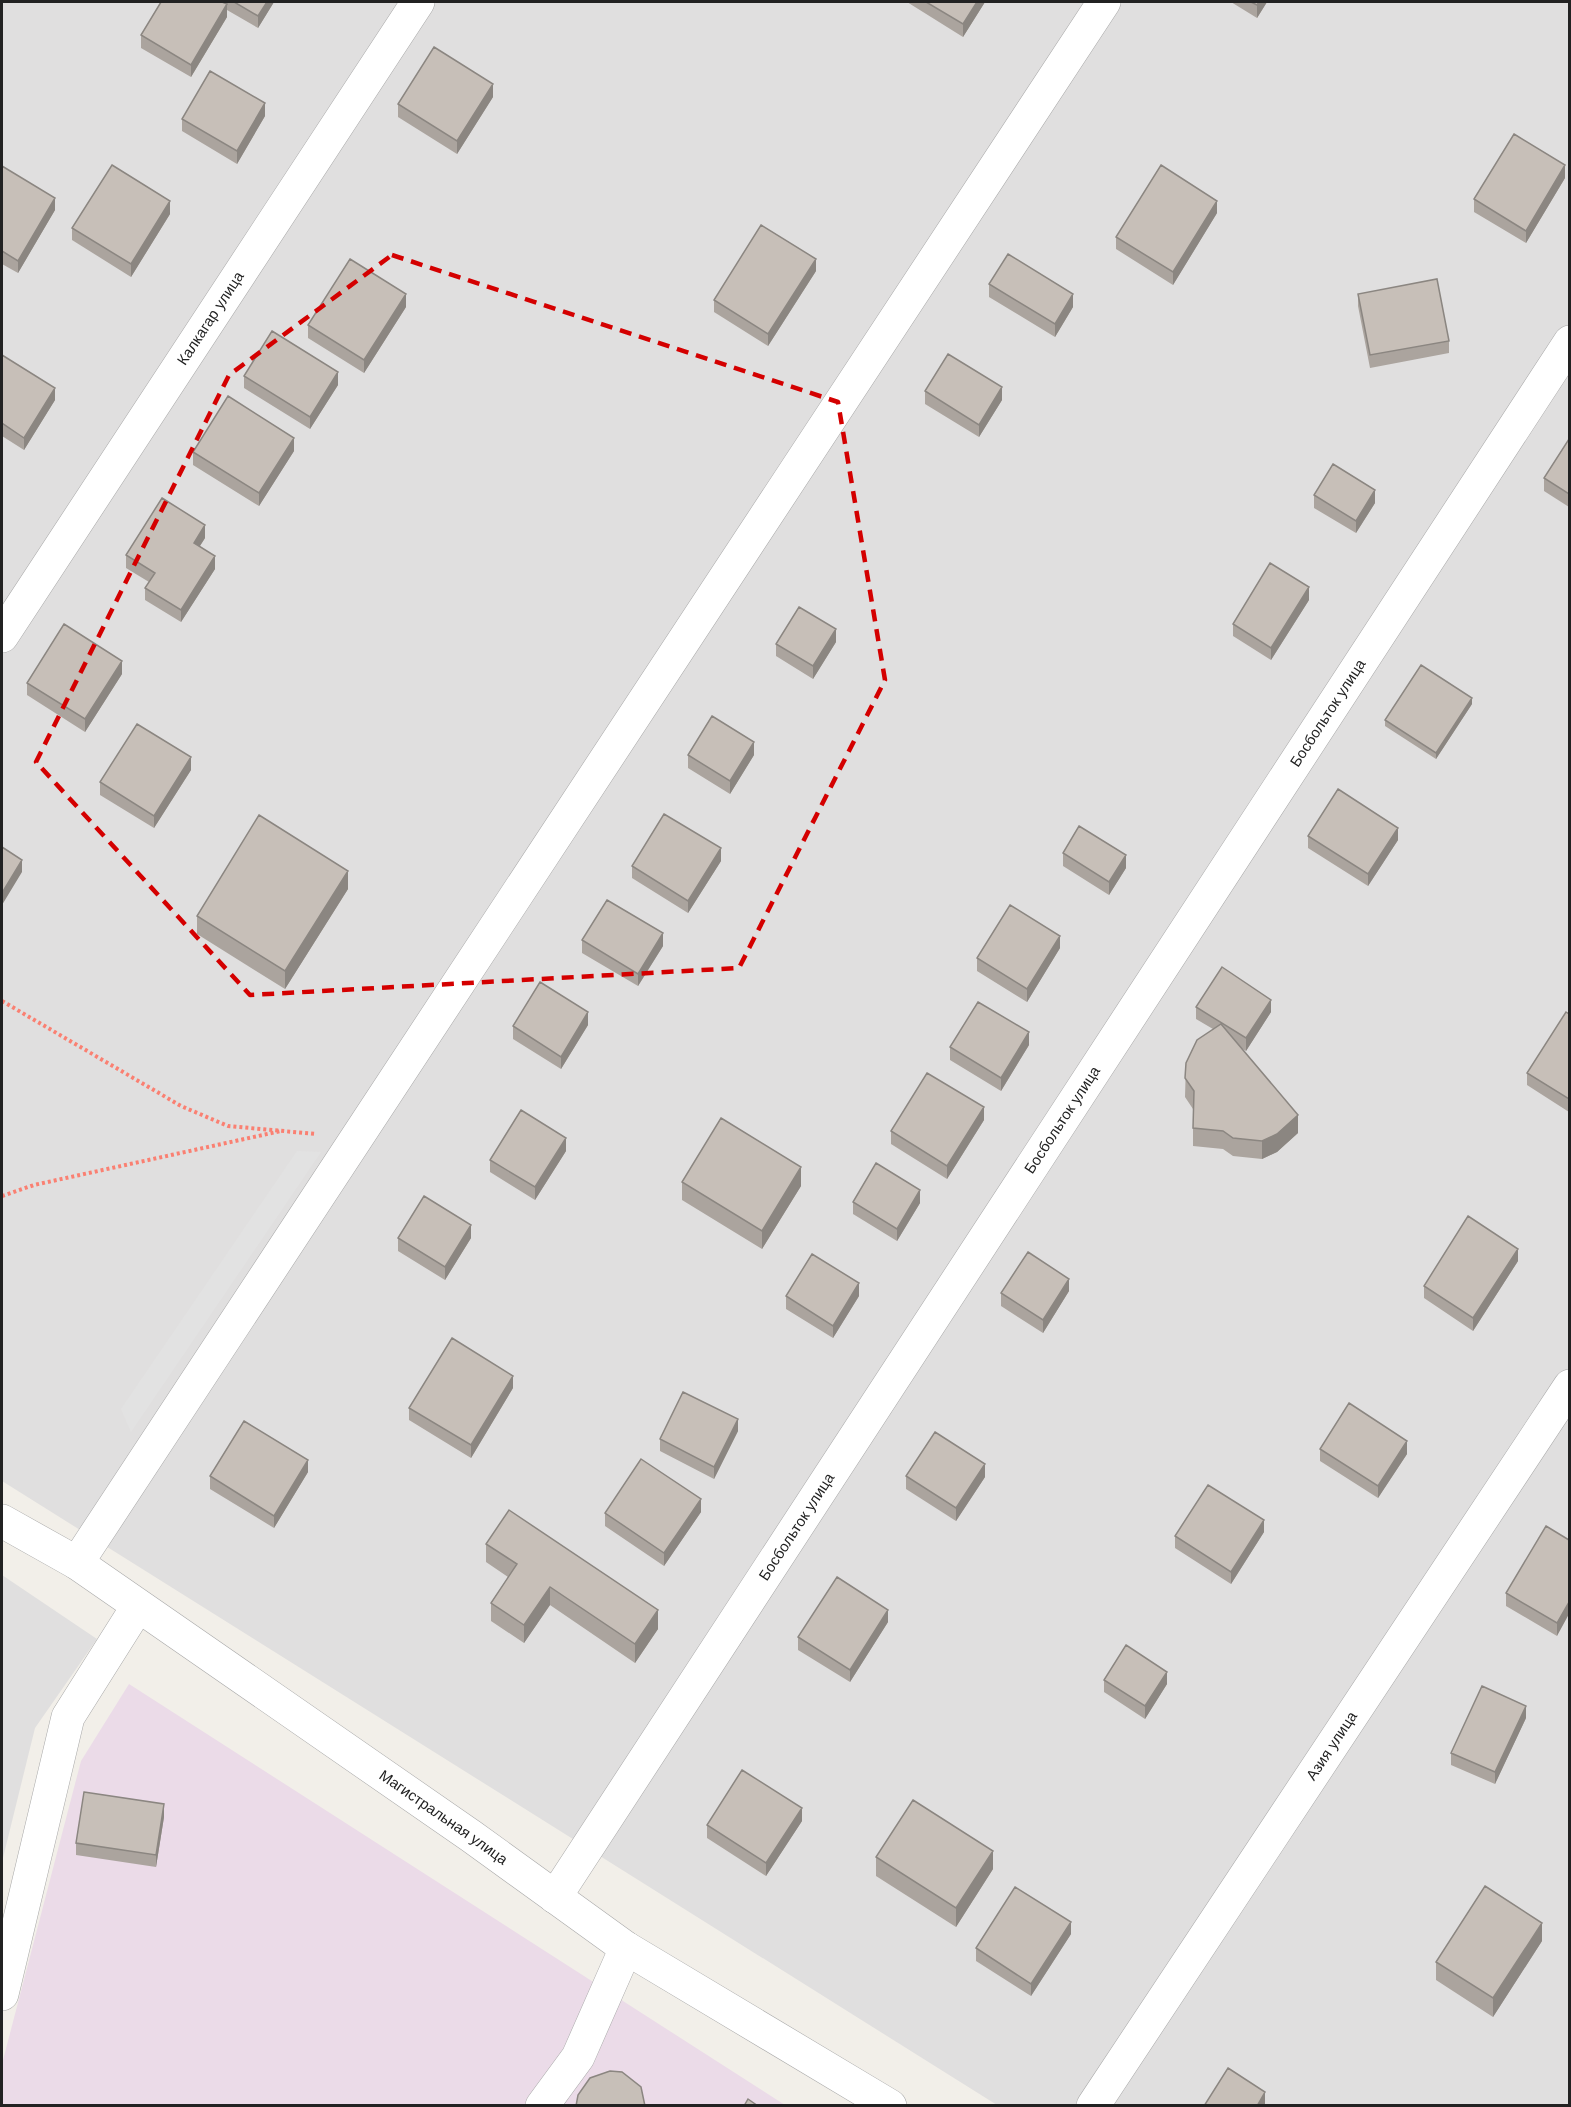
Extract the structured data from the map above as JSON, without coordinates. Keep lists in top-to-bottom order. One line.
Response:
{"streets":{"street":["Калкагар улица","Босбольток улица","Азия улица","Магистральная улица"]},"crossings":[["Босбольток улица","Магистральная улица"]]}
